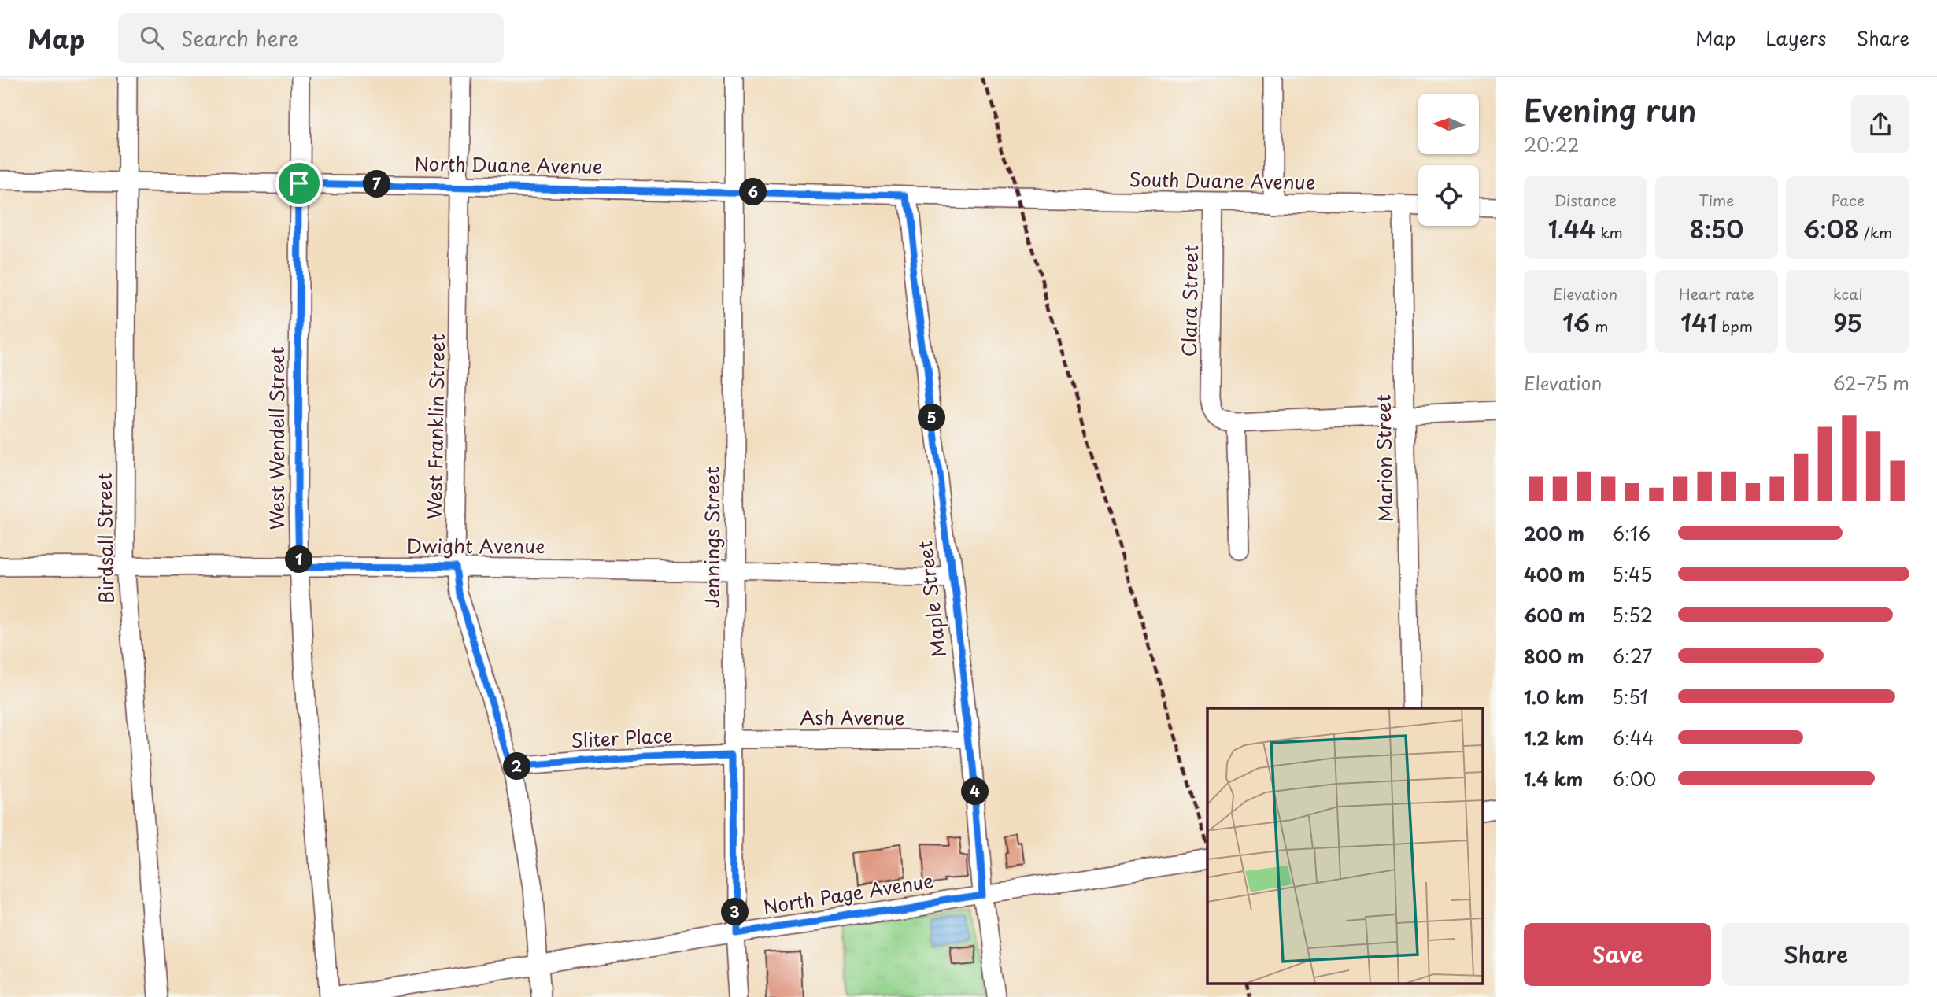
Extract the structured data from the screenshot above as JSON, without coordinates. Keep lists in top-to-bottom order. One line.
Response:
{"streets":{"street":["North Duane Avenue","South Duane Avenue","Clara Street","West Franklin Street","West Wendell Street","Marion Street","Jennings Street","Birdsall Street","Dwight Avenue","Maple Street","Ash Avenue","Sliter Place","North Page Avenue"]},"crossings":[["North Duane Avenue","South Duane Avenue"],["North Duane Avenue","West Franklin Street"],["North Duane Avenue","West Wendell Street"],["North Duane Avenue","Jennings Street"],["North Duane Avenue","Birdsall Street"],["North Duane Avenue","Maple Street"],["South Duane Avenue","Clara Street"],["South Duane Avenue","Marion Street"],["West Franklin Street","Dwight Avenue"],["West Franklin Street","Sliter Place"],["West Franklin Street","North Page Avenue"],["West Wendell Street","Dwight Avenue"],["West Wendell Street","North Page Avenue"],["Jennings Street","Dwight Avenue"],["Jennings Street","Ash Avenue"],["Jennings Street","Sliter Place"],["Jennings Street","North Page Avenue"],["Birdsall Street","Dwight Avenue"],["Dwight Avenue","Maple Street"],["Maple Street","Ash Avenue"],["Maple Street","North Page Avenue"],["Ash Avenue","Sliter Place"]],"north":"left","page":{"header":"Map","search":"Search here","nav":["Map","Layers","Share"],"heading":["Evening run","20:22"],"pins":["7","6","5","1","2","4","3"],"stats":[["Distance","1.44 km"],["Time","8:50"],["Pace","6:08 /km"],["Elevation","16 m"],["Heart rate","141 bpm"],["kcal","95"]],"chart":["Elevation","62–75 m"],"list":[{"name":"200 m","note":"6:16"},{"name":"400 m","note":"5:45"},{"name":"600 m","note":"5:52"},{"name":"800 m","note":"6:27"},{"name":"1.0 km","note":"5:51"},{"name":"1.2 km","note":"6:44"},{"name":"1.4 km","note":"6:00"}],"buttons":["Save","Share"]}}
